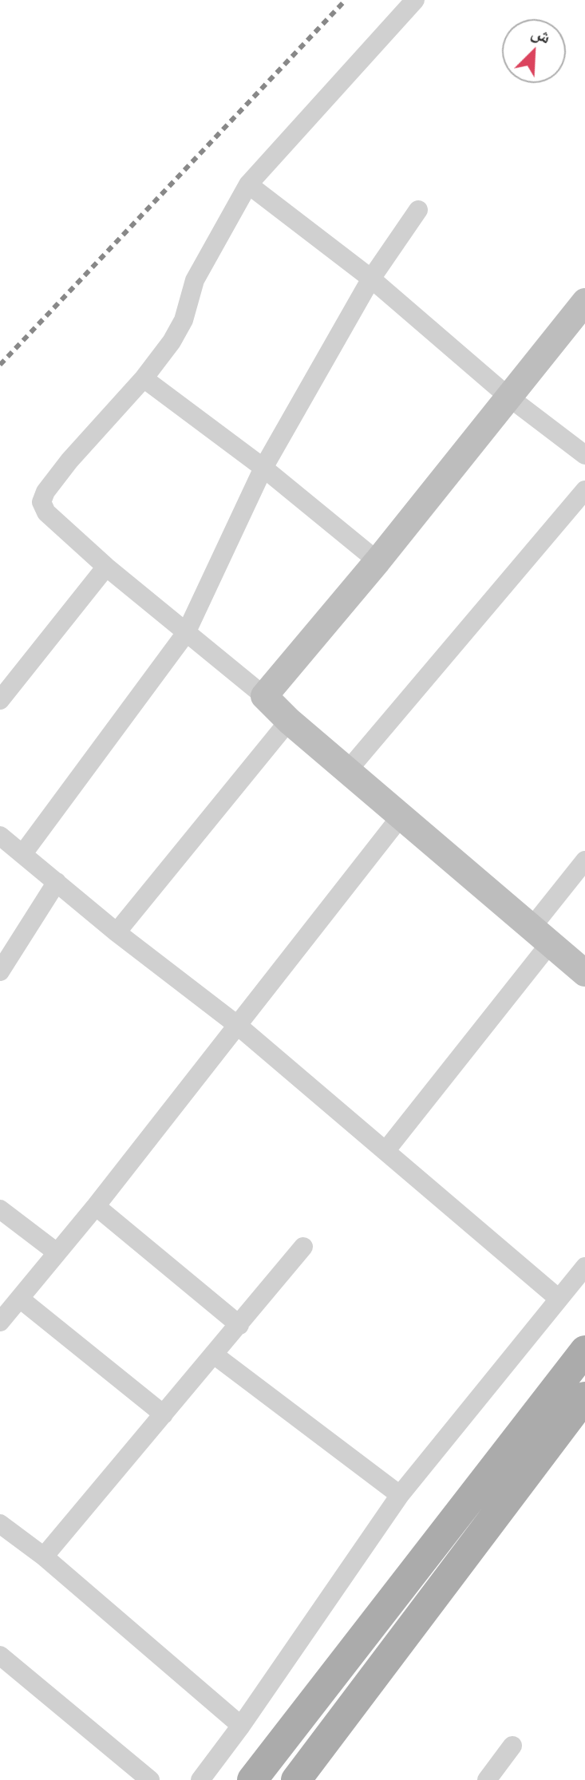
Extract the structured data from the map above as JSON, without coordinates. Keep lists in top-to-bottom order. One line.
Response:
{"north":"top right"}
